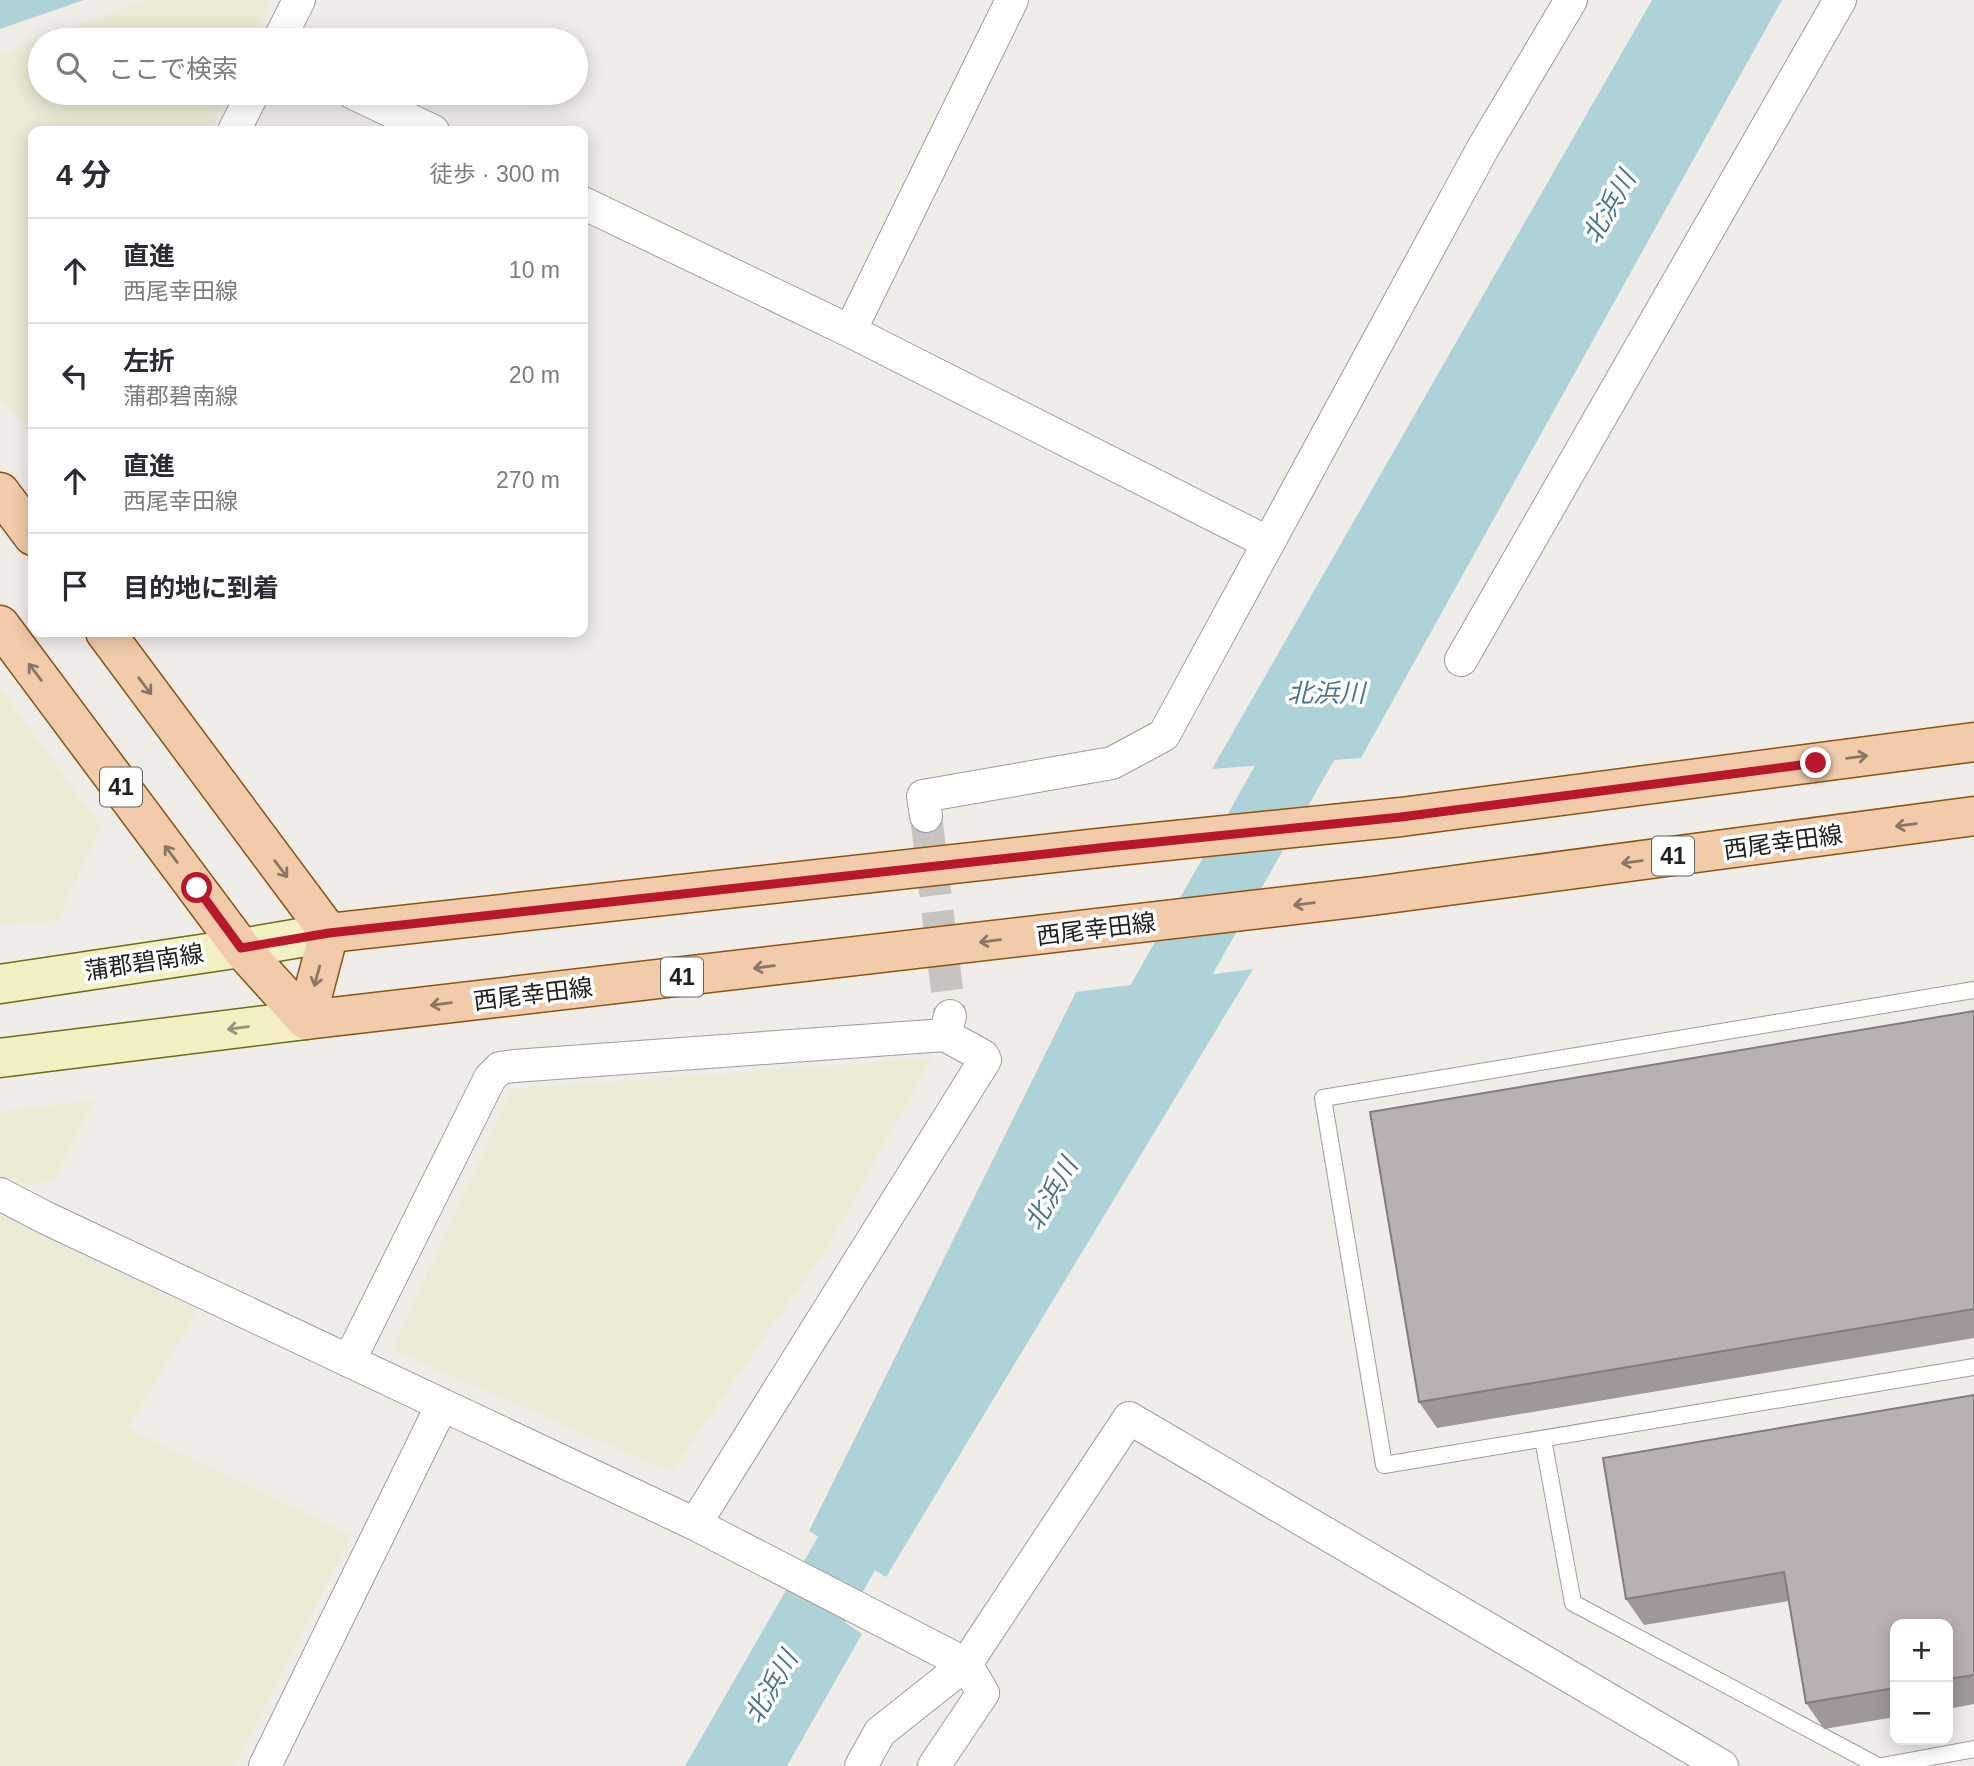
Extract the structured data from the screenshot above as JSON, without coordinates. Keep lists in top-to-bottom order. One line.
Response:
{"streets":{"main road":["41","西尾幸田線","蒲郡碧南線"]},"crossings":[["41","蒲郡碧南線"]],"water":["北浜川"],"page":{"search":"ここで検索","heading":["4 分","徒歩 · 300 m"],"list":[["直進","西尾幸田線","10 m"],["左折","蒲郡碧南線","20 m"],["直進","西尾幸田線","270 m"],"目的地に到着"],"map_buttons":["+","−"]}}
